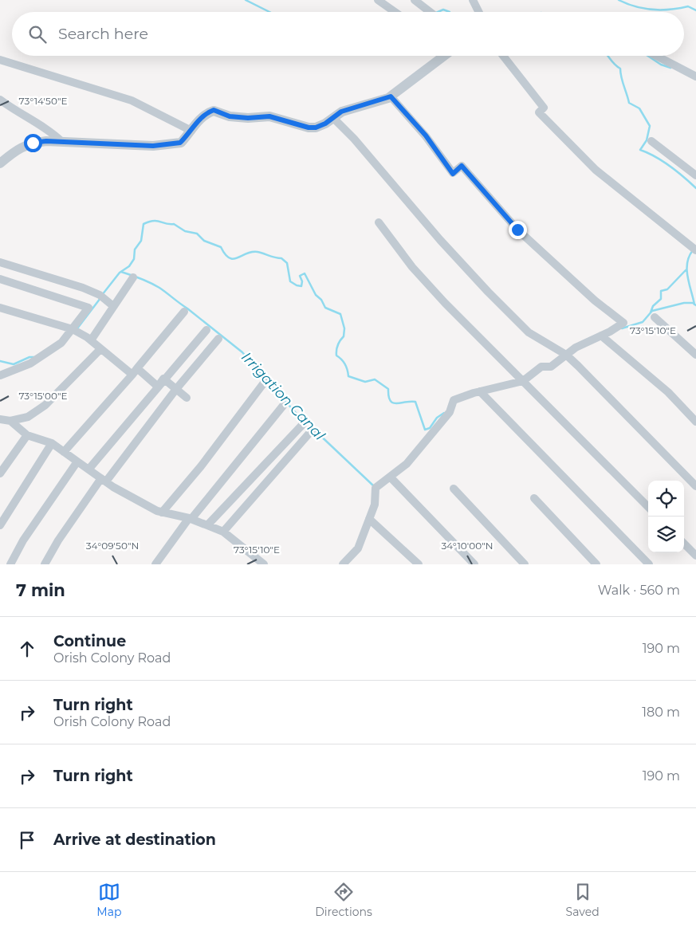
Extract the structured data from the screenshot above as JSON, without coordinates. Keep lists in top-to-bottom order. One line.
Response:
{"water":["Irrigation Canal"],"page":{"search":"Search here","heading":["7 min","Walk · 560 m"],"list":[["Continue","Orish Colony Road","190 m"],["Turn right","Orish Colony Road","180 m"],["Turn right","190 m"],"Arrive at destination"],"nav":["Map","Directions","Saved"]},"coordinates":["73°14'50\"E","73°15'10\"E","73°15'00\"E","34°09'50\"N","34°10'00\"N"]}
